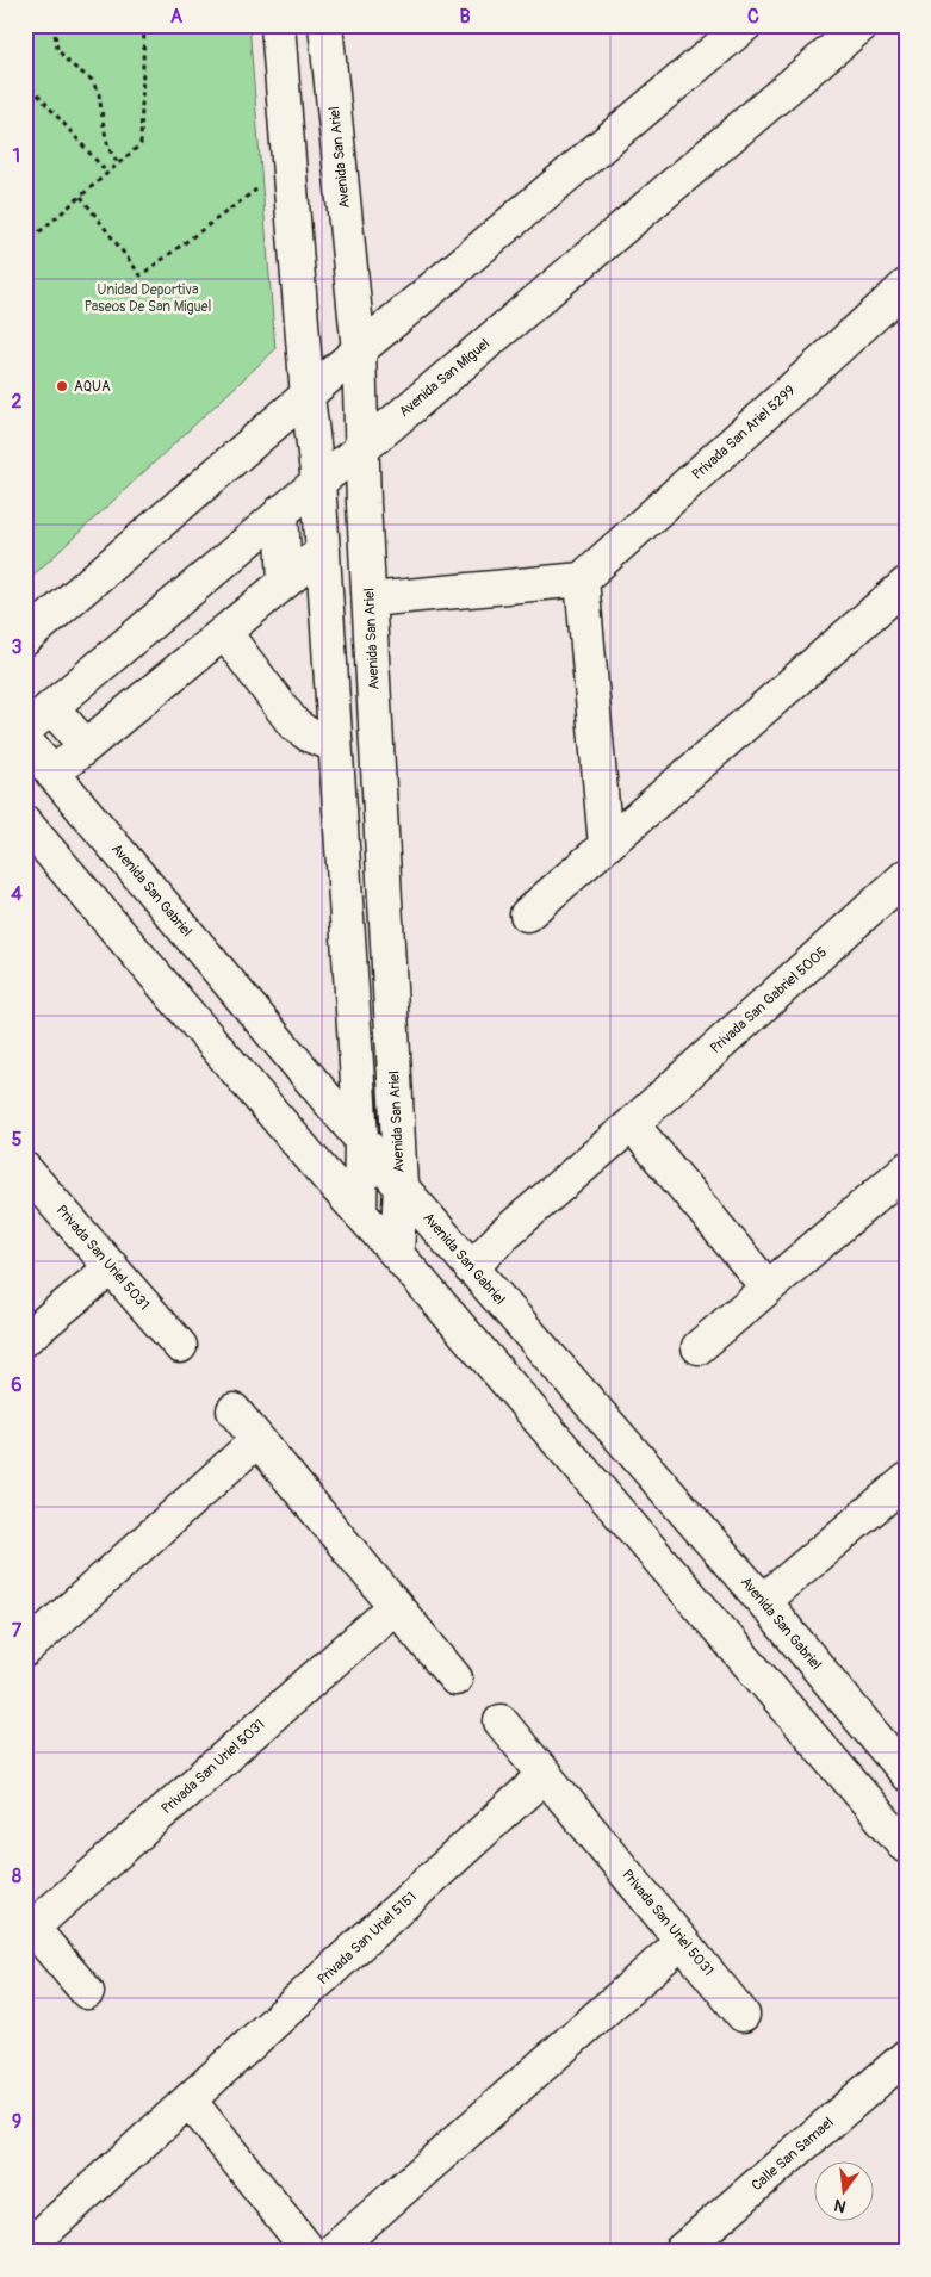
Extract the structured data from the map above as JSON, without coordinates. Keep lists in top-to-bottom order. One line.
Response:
{"streets":{"street":["Avenida San Ariel","Avenida San Miguel","Privada San Ariel 5299","Avenida San Gabriel","Privada San Gabriel 5005","Privada San Uriel 5031","Privada San Uriel 5151","Calle San Samael"]},"crossings":[["Avenida San Ariel","Avenida San Miguel"],["Avenida San Ariel","Avenida San Gabriel"],["Avenida San Gabriel","Privada San Gabriel 5005"],["Privada San Uriel 5031","Privada San Uriel 5151"]],"parks":["Unidad Deportiva Paseos De San Miguel"],"places":["AQUA"],"north":"bottom","grid":{"columns":["A","B","C"],"rows":["1","2","3","4","5","6","7","8","9"]}}
